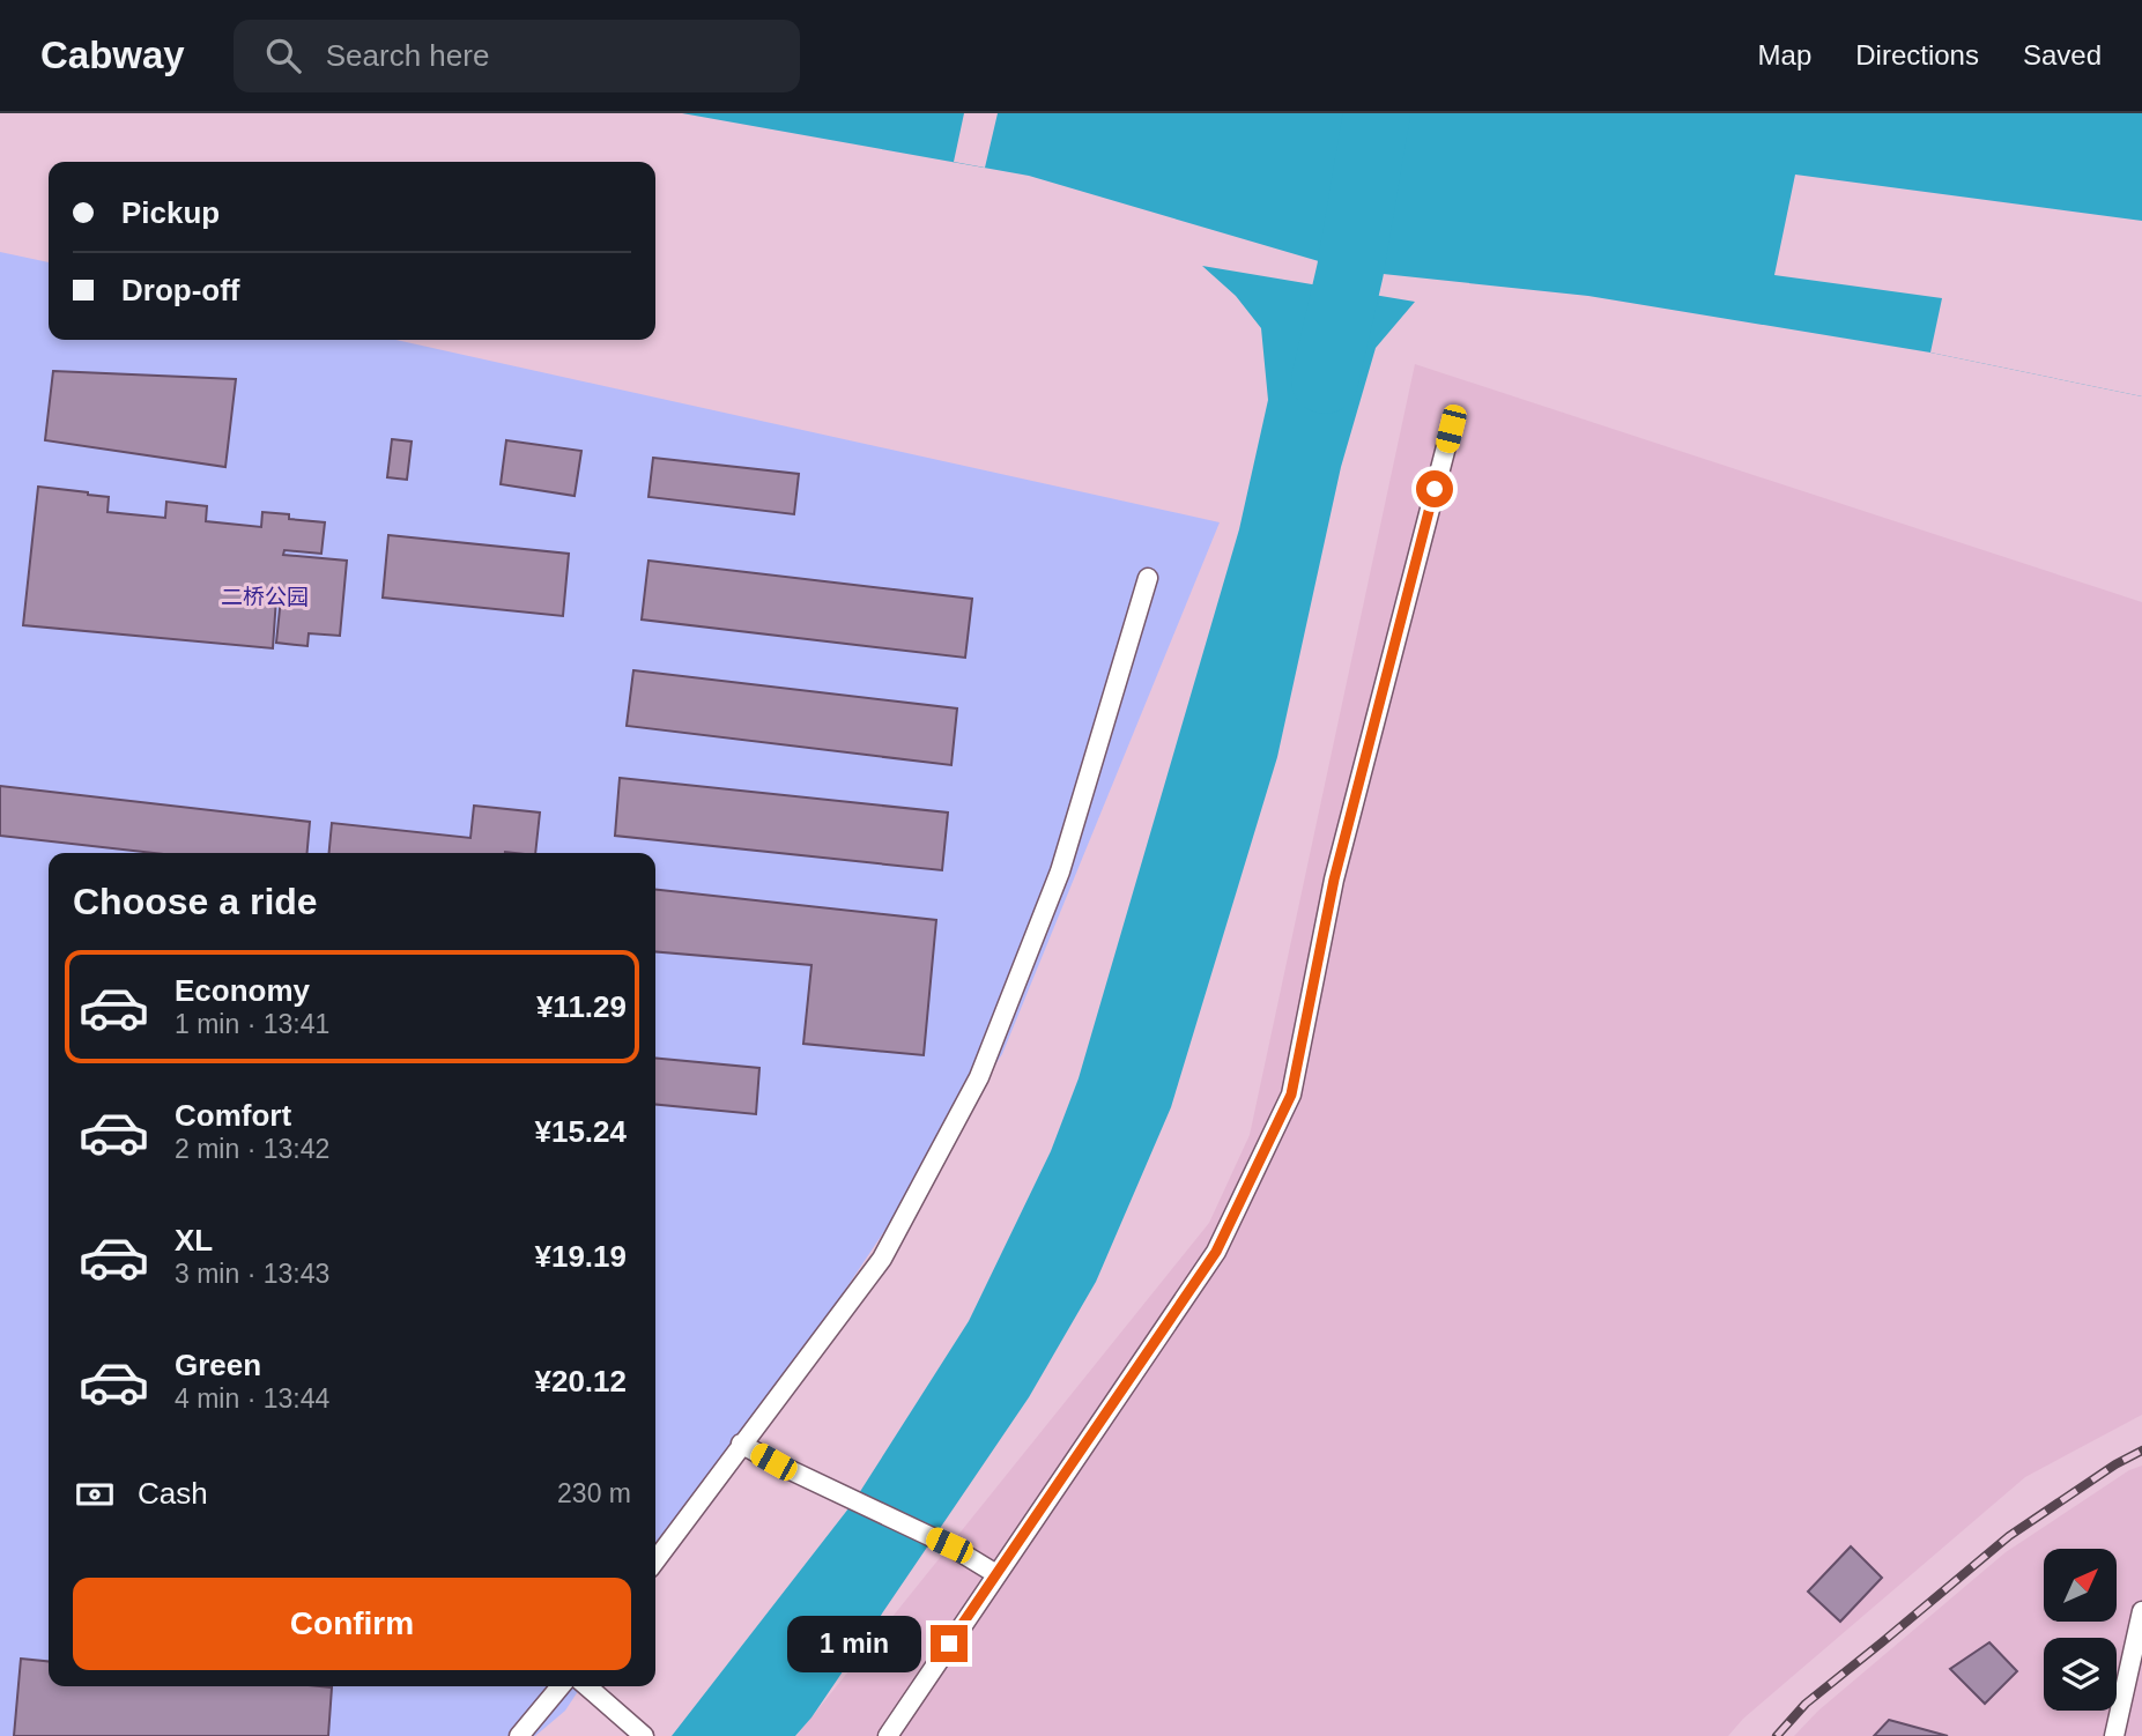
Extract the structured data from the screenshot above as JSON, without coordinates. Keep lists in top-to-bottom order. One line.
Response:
{"parks":["二桥公园"],"north":"top right","page":{"header":"Cabway","search":"Search here","nav":["Map","Directions","Saved"],"banner":["Pickup","Drop-off"],"heading":"Choose a ride","list":[{"name":"Economy","note":"1 min · 13:41","value":"¥11.29"},{"name":"Comfort","note":"2 min · 13:42","value":"¥15.24"},{"name":"XL","note":"3 min · 13:43","value":"¥19.19"},{"name":"Green","note":"4 min · 13:44","value":"¥20.12"}],"pay":["Cash","230 m"],"buttons":"Confirm","bubble":"1 min"}}
